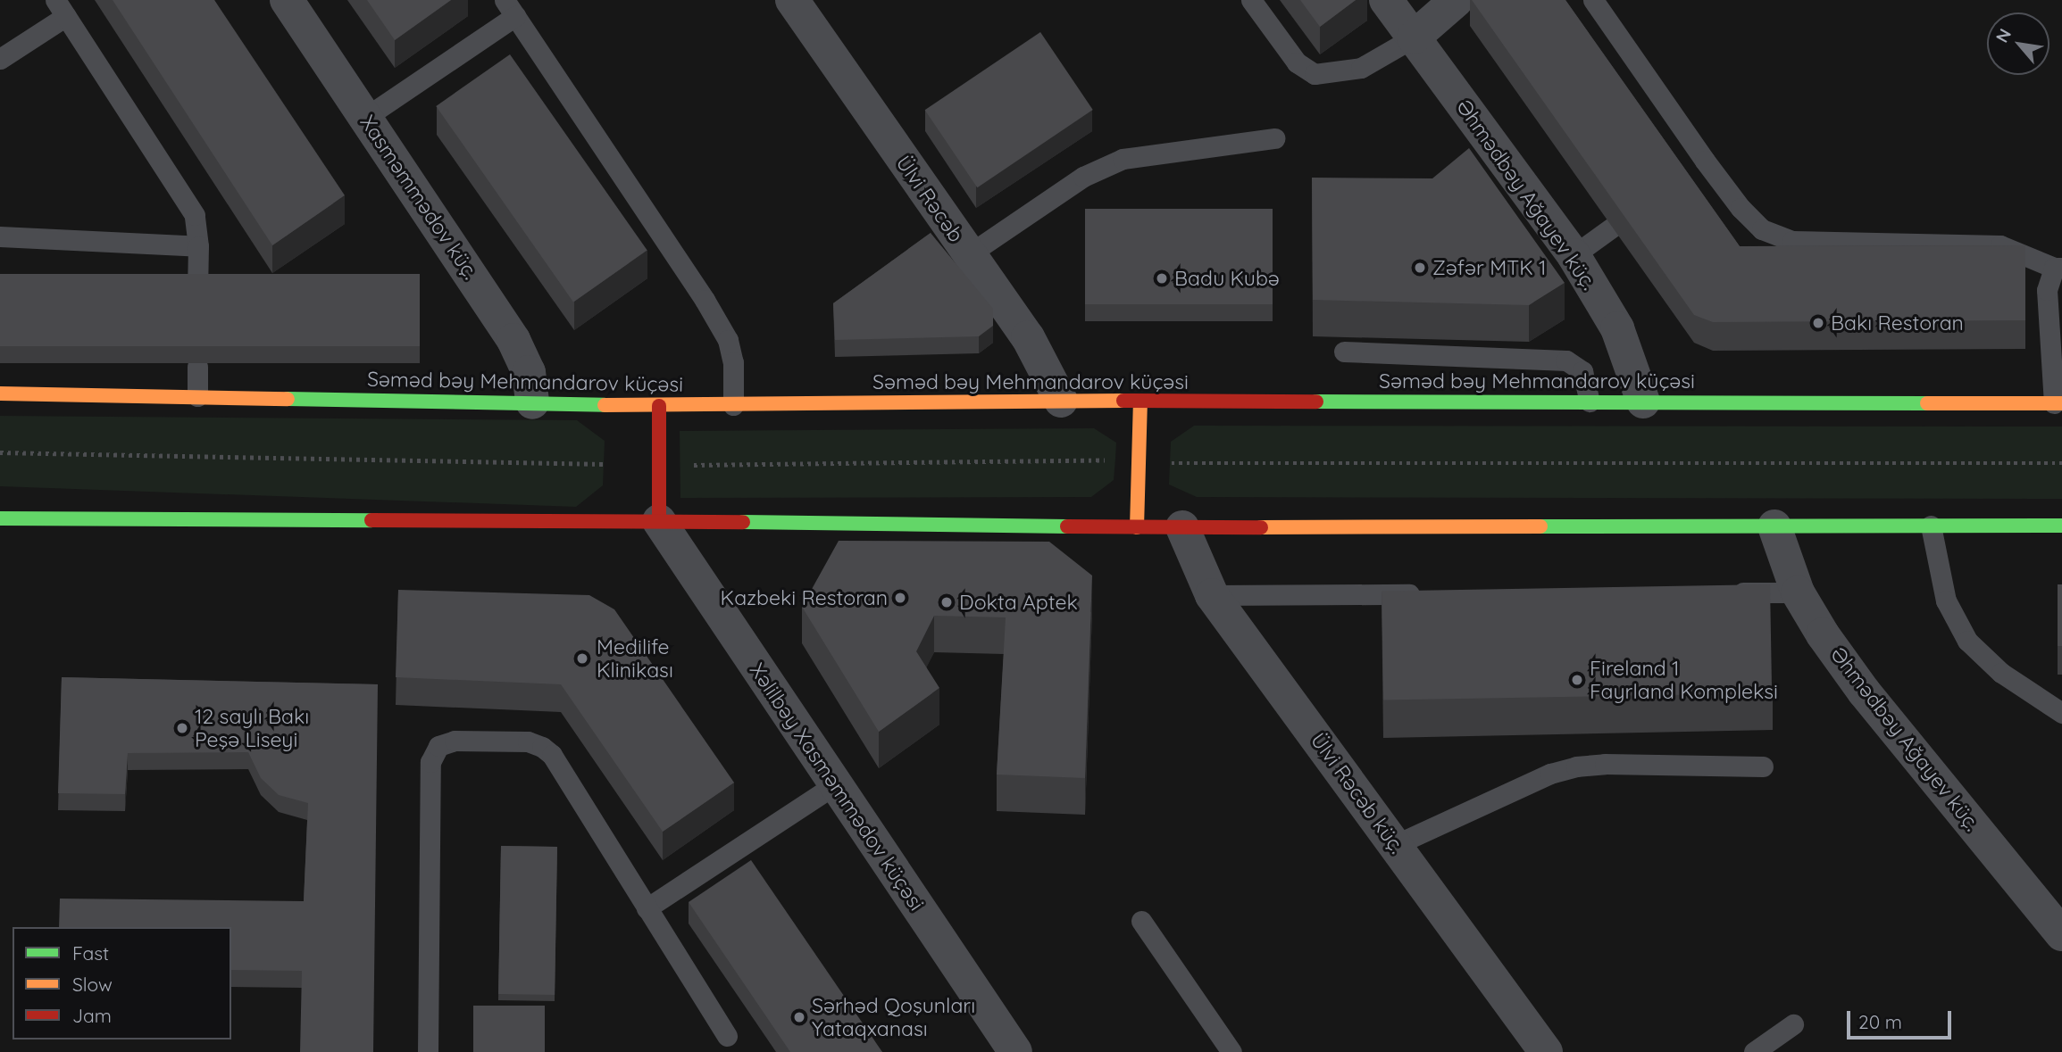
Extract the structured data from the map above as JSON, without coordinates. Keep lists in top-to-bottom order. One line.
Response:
{"streets":{"main road":["Səməd bəy Mehmandarov küçəsi"],"street":["Əhmədbəy Ağayev küç.","Xasməmmədov küç.","Ülvi Rəcəb","Xəlilbəy Xasməmmədov küçəsi","Ülvi Rəcəb küç."]},"crossings":[["Əhmədbəy Ağayev küç.","Səməd bəy Mehmandarov küçəsi"],["Xasməmmədov küç.","Səməd bəy Mehmandarov küçəsi"],["Ülvi Rəcəb","Səməd bəy Mehmandarov küçəsi"]],"places":["Zəfər MTK 1","Badu Kubə","Bakı Restoran","Kazbeki Restoran","Dokta Aptek","Medilife Klinikası","Fireland 1 Fayrland Kompleksi","12 saylı Bakı Peşə Liseyi","Sərhəd Qoşunları Yataqxanası"],"legend":["Fast","Slow","Jam"],"scale_bar":"20 m","north":"top left"}
